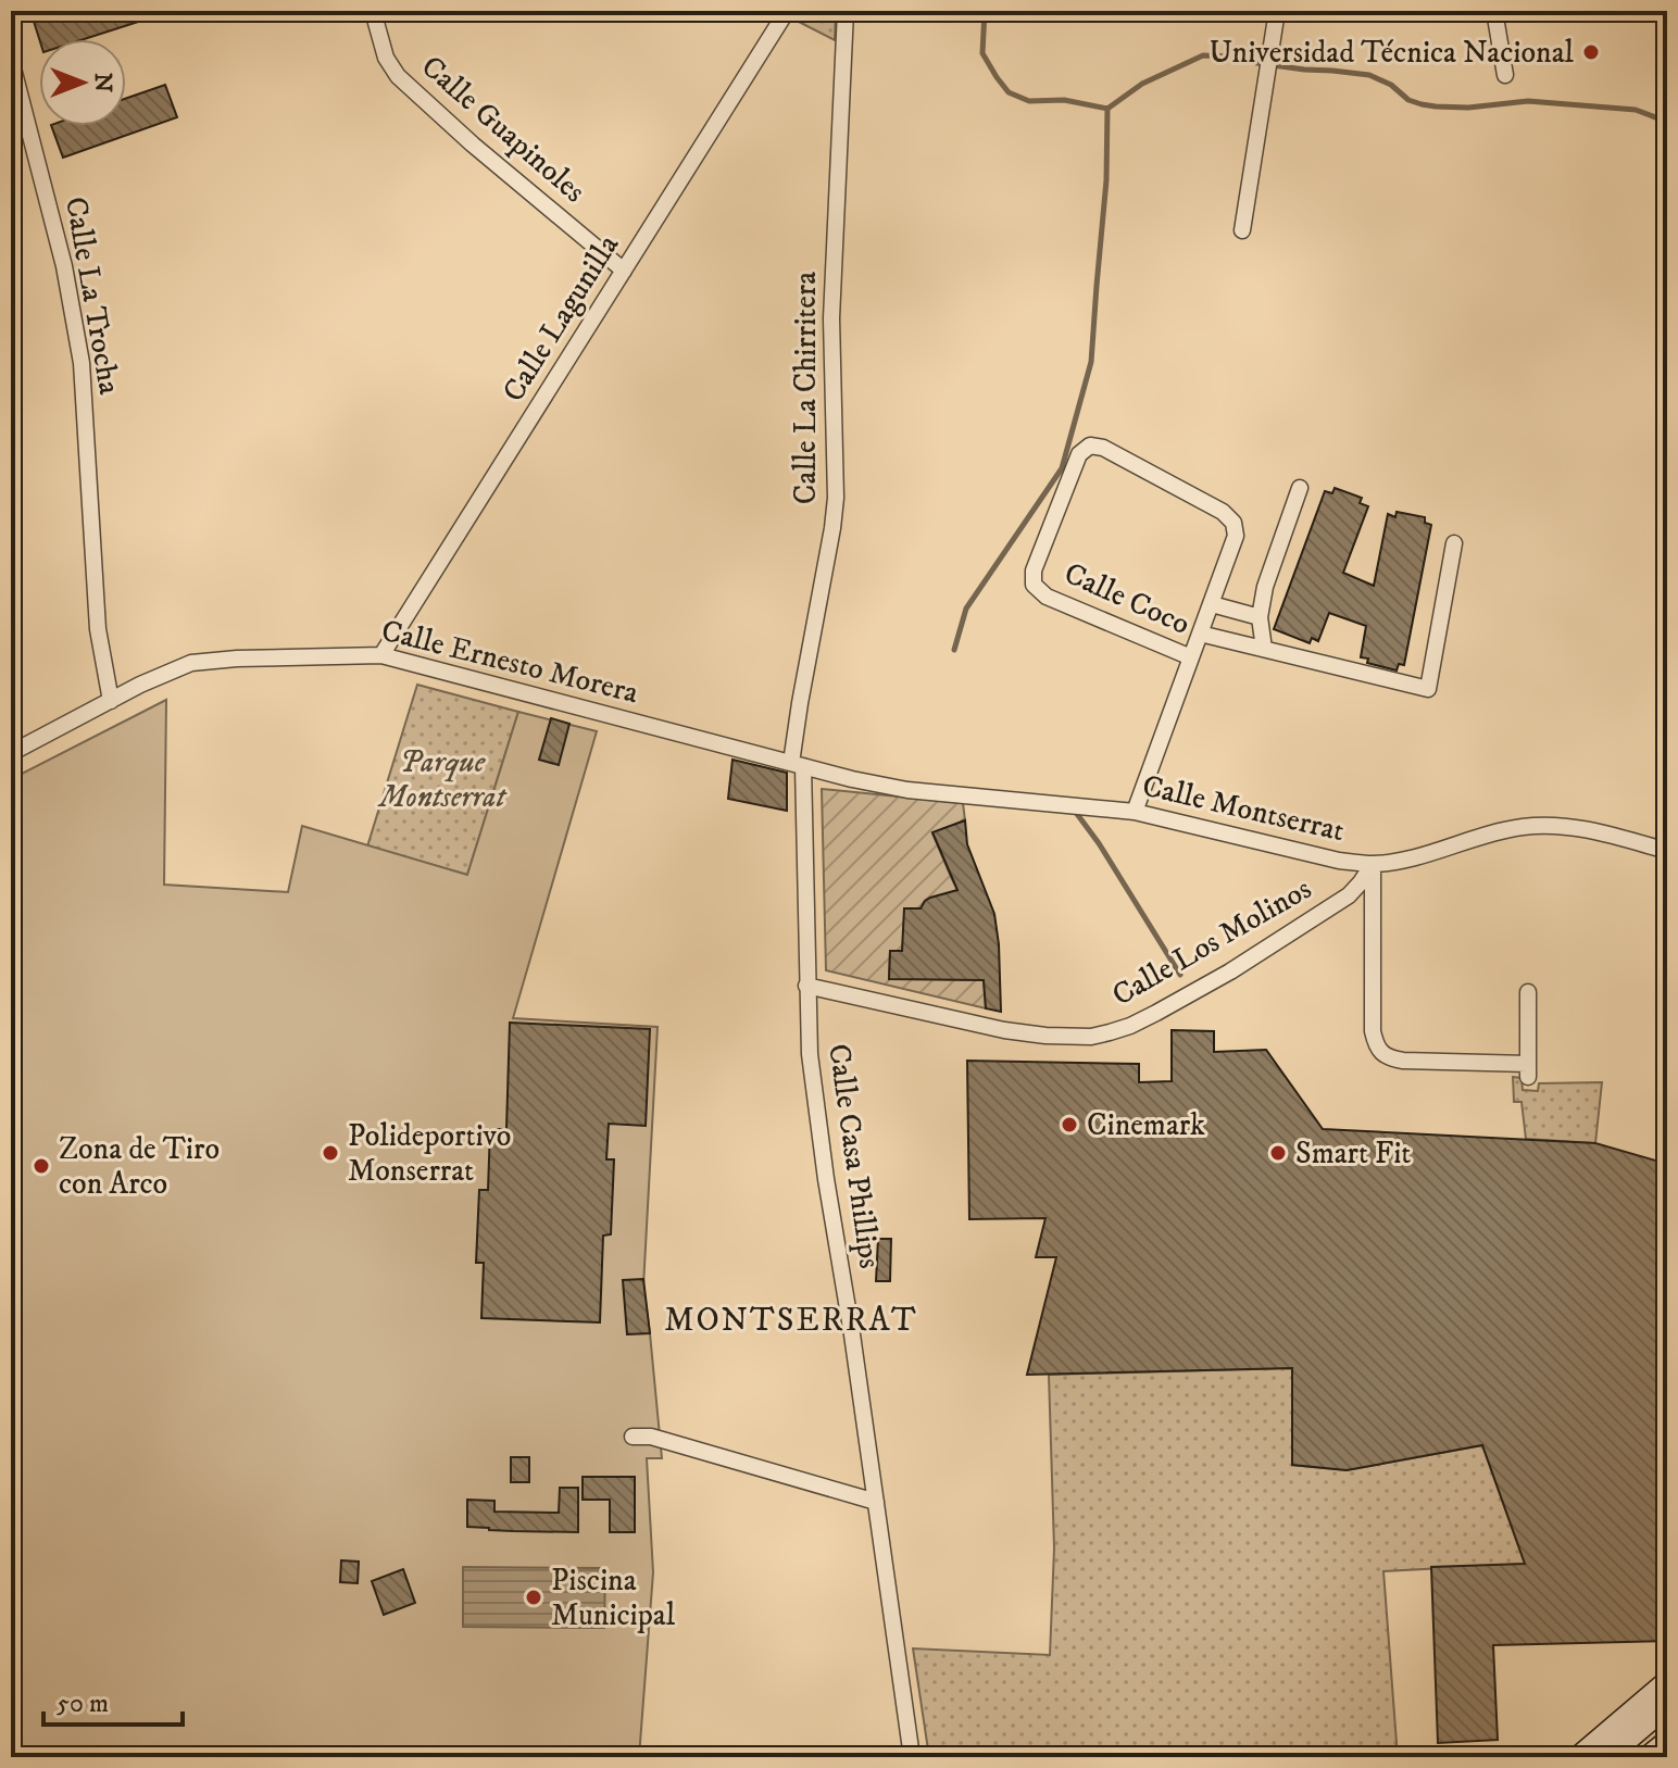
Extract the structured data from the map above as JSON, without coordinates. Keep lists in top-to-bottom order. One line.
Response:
{"streets":{"street":["Calle Guapinoles","Calle La Trocha","Calle Lagunilla","Calle La Chirritera","Calle Coco","Calle Ernesto Morera","Calle Montserrat","Calle Los Molinos","Calle Casa Phillips"]},"crossings":[["Calle Guapinoles","Calle Lagunilla"],["Calle La Trocha","Calle Ernesto Morera"],["Calle Lagunilla","Calle Ernesto Morera"],["Calle La Chirritera","Calle Ernesto Morera"],["Calle La Chirritera","Calle Montserrat"],["Calle La Chirritera","Calle Casa Phillips"],["Calle Coco","Calle Montserrat"],["Calle Ernesto Morera","Calle Montserrat"],["Calle Ernesto Morera","Calle Casa Phillips"],["Calle Montserrat","Calle Los Molinos"],["Calle Montserrat","Calle Casa Phillips"],["Calle Los Molinos","Calle Casa Phillips"]],"districts":["MONTSERRAT"],"parks":["Parque Montserrat"],"places":["Universidad Técnica Nacional","Cinemark","Polideportivo Monserrat","Smart Fit","Zona de Tiro con Arco","Piscina Municipal"],"scale_bar":"50 m","north":"right"}
